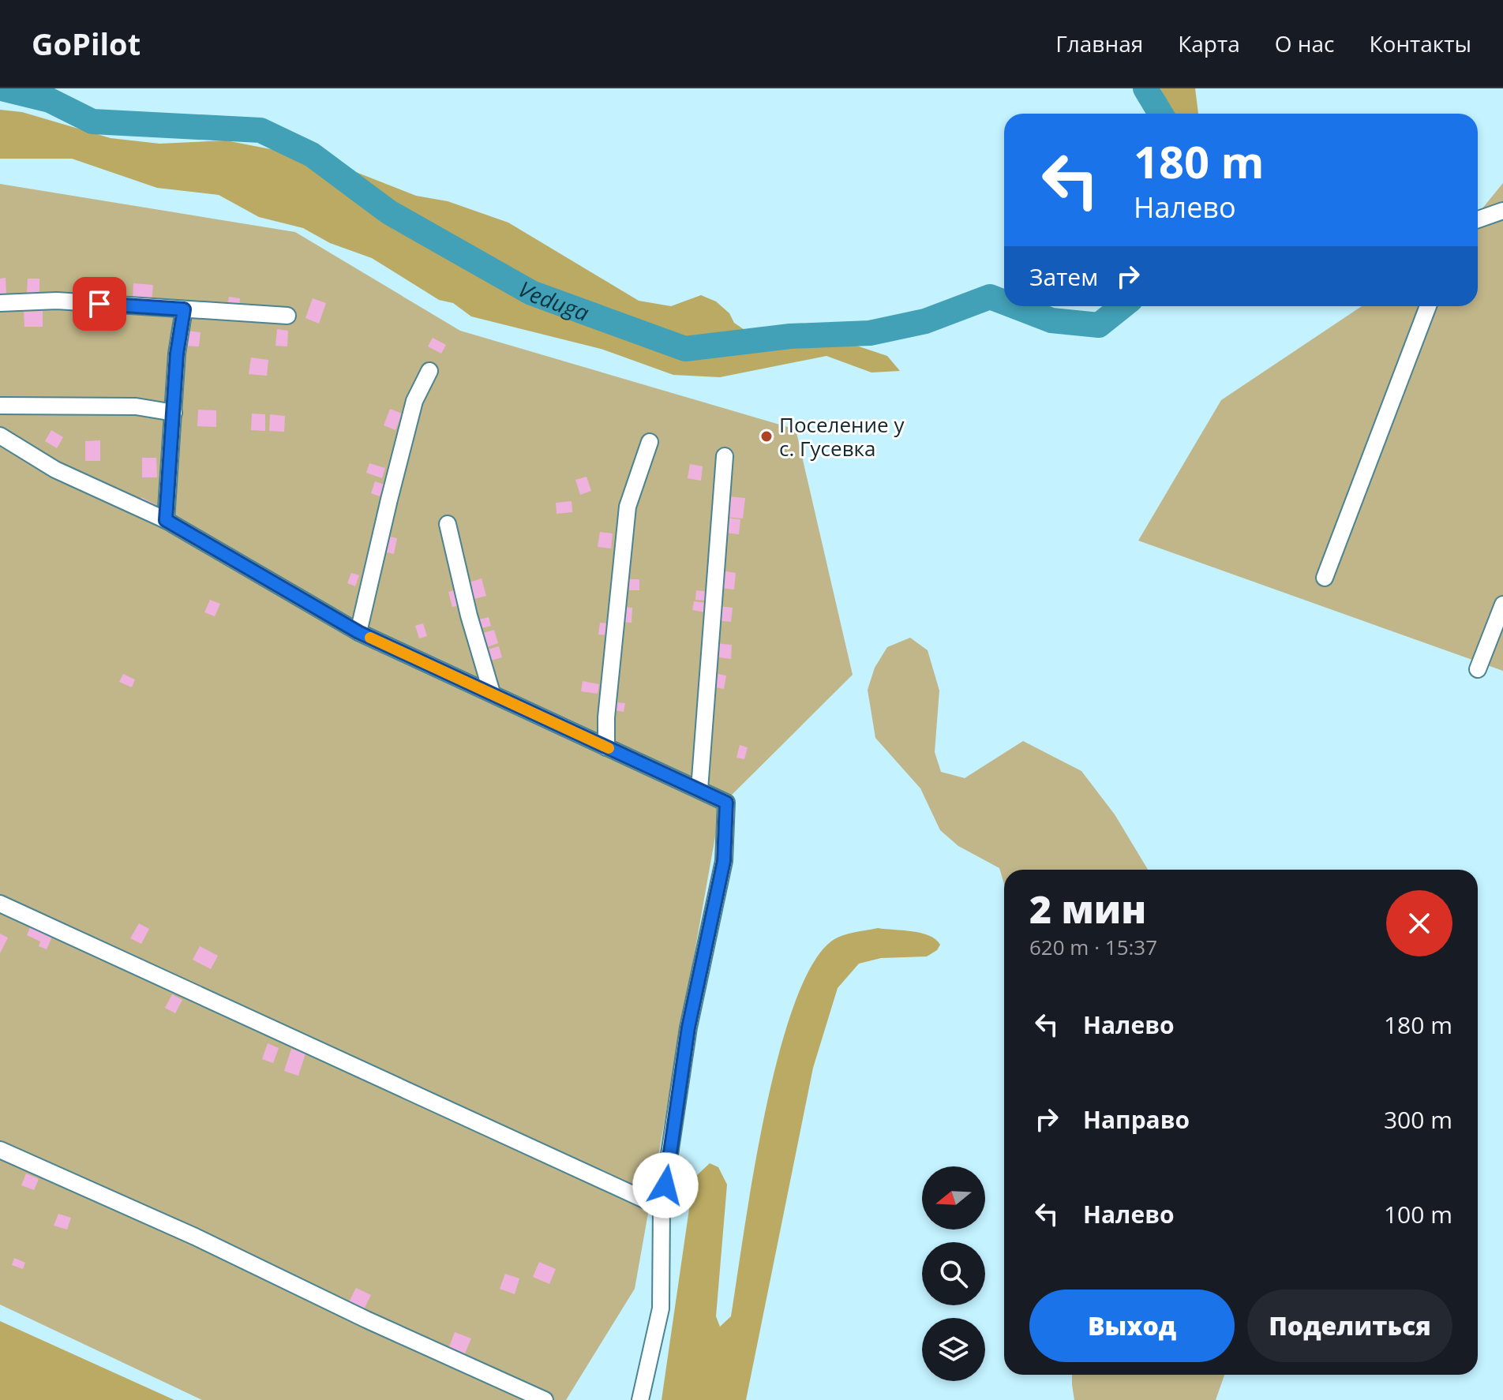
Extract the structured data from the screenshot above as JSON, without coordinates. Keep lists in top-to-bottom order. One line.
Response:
{"water":["Veduga"],"places":["Поселение у с. Гусевка"],"north":"left","page":{"header":"GoPilot","nav":["Главная","Карта","О нас","Контакты"],"turn":["180 m","Налево"],"then":"Затем","heading":["2 мин","620 m · 15:37"],"list":[{"name":"Налево","value":"180 m"},{"name":"Направо","value":"300 m"},{"name":"Налево","value":"100 m"}],"buttons":["Выход","Поделиться"]}}
